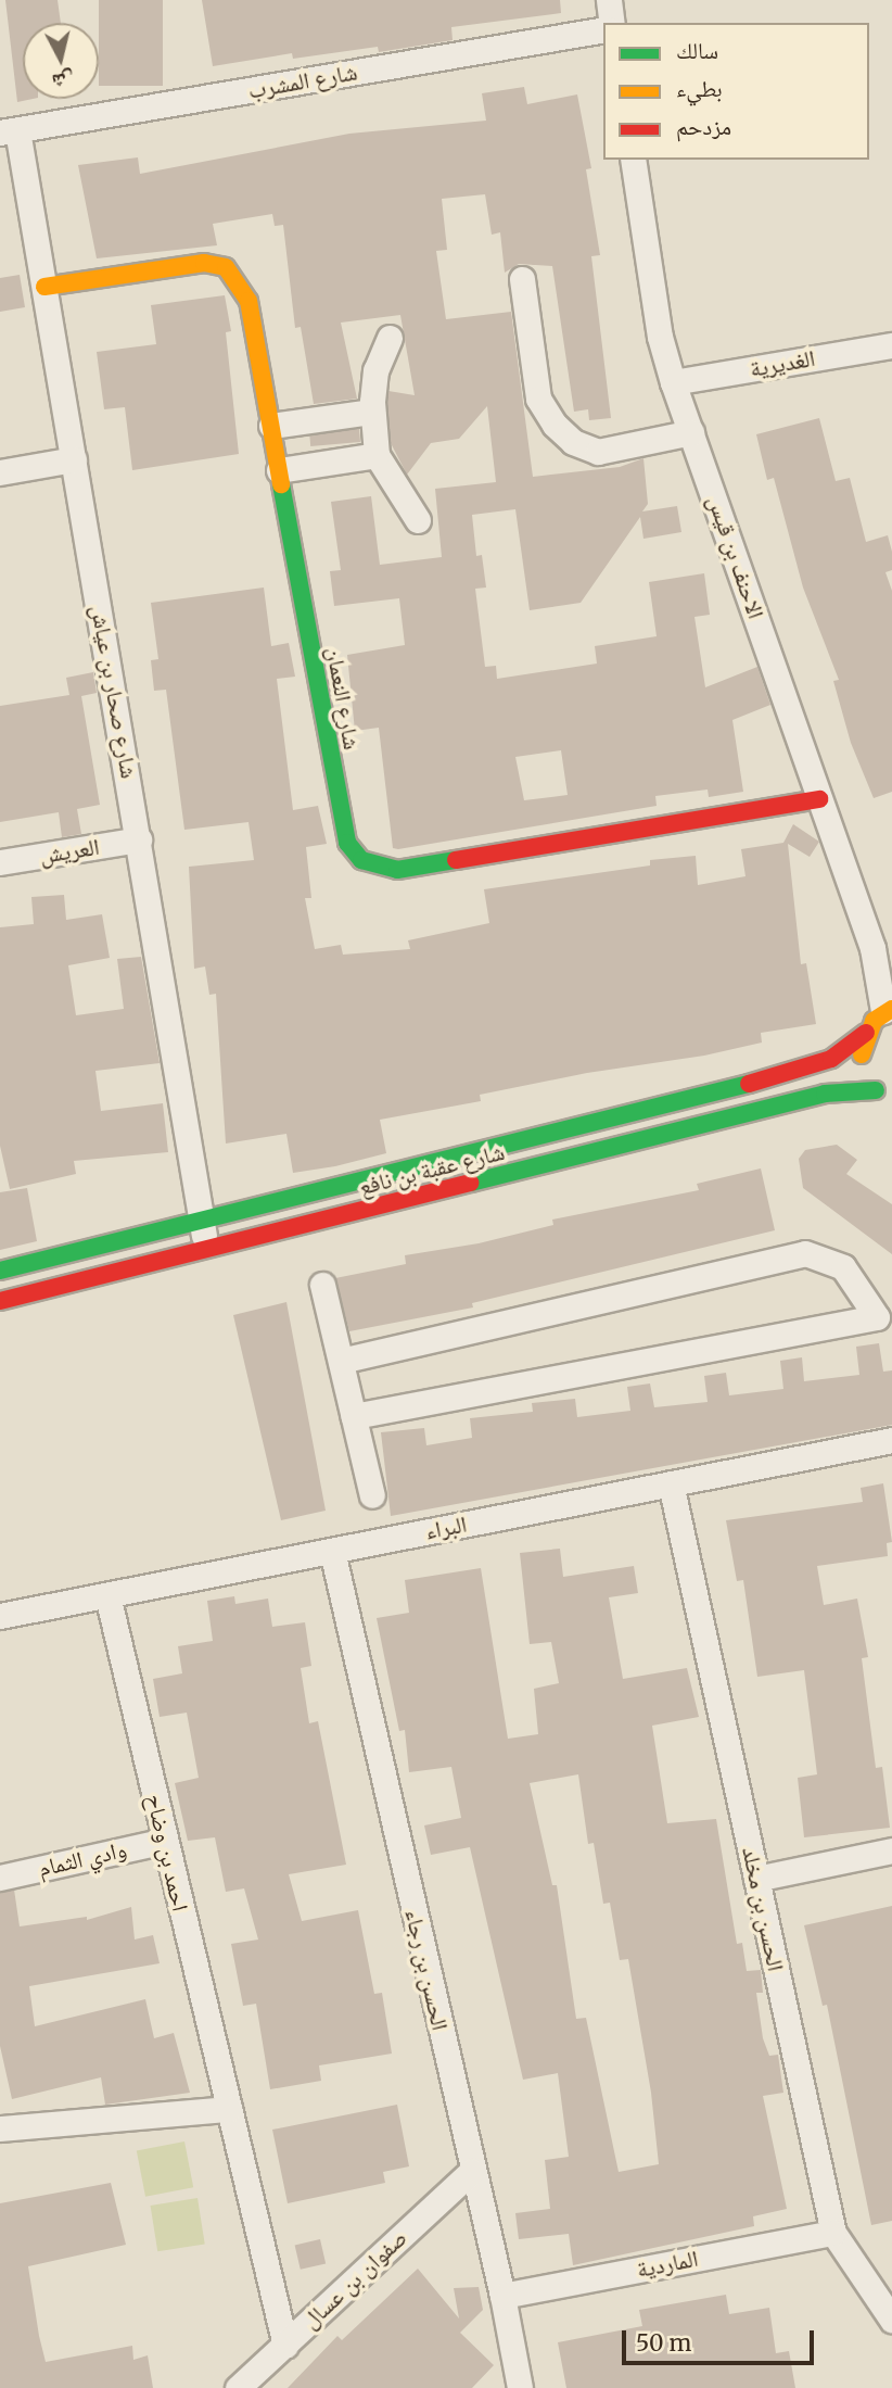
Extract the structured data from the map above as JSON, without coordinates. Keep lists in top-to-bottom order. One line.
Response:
{"streets":{"street":["شارع المشرب","الغديرية","الاحنف بن قيس","شارع صحار بن عياش","شارع النعمان","العريش","شارع عقبة بن نافع","البراء","احمد بن وضاح","وادي الثمام","الحسن بن مخلد","الحسن بن رجاء","الماردية","صفوان بن عسال"]},"crossings":[["شارع المشرب","شارع صحار بن عياش"],["الغديرية","الاحنف بن قيس"],["الاحنف بن قيس","شارع النعمان"],["الاحنف بن قيس","شارع عقبة بن نافع"],["شارع صحار بن عياش","شارع النعمان"],["شارع صحار بن عياش","العريش"],["شارع صحار بن عياش","شارع عقبة بن نافع"],["البراء","احمد بن وضاح"],["البراء","الحسن بن مخلد"],["البراء","الحسن بن رجاء"],["احمد بن وضاح","وادي الثمام"],["احمد بن وضاح","صفوان بن عسال"],["الحسن بن مخلد","الماردية"],["الحسن بن رجاء","الماردية"],["الحسن بن رجاء","صفوان بن عسال"]],"legend":["سالك","بطيء","مزدحم"],"scale_bar":"50 m","north":"bottom"}
